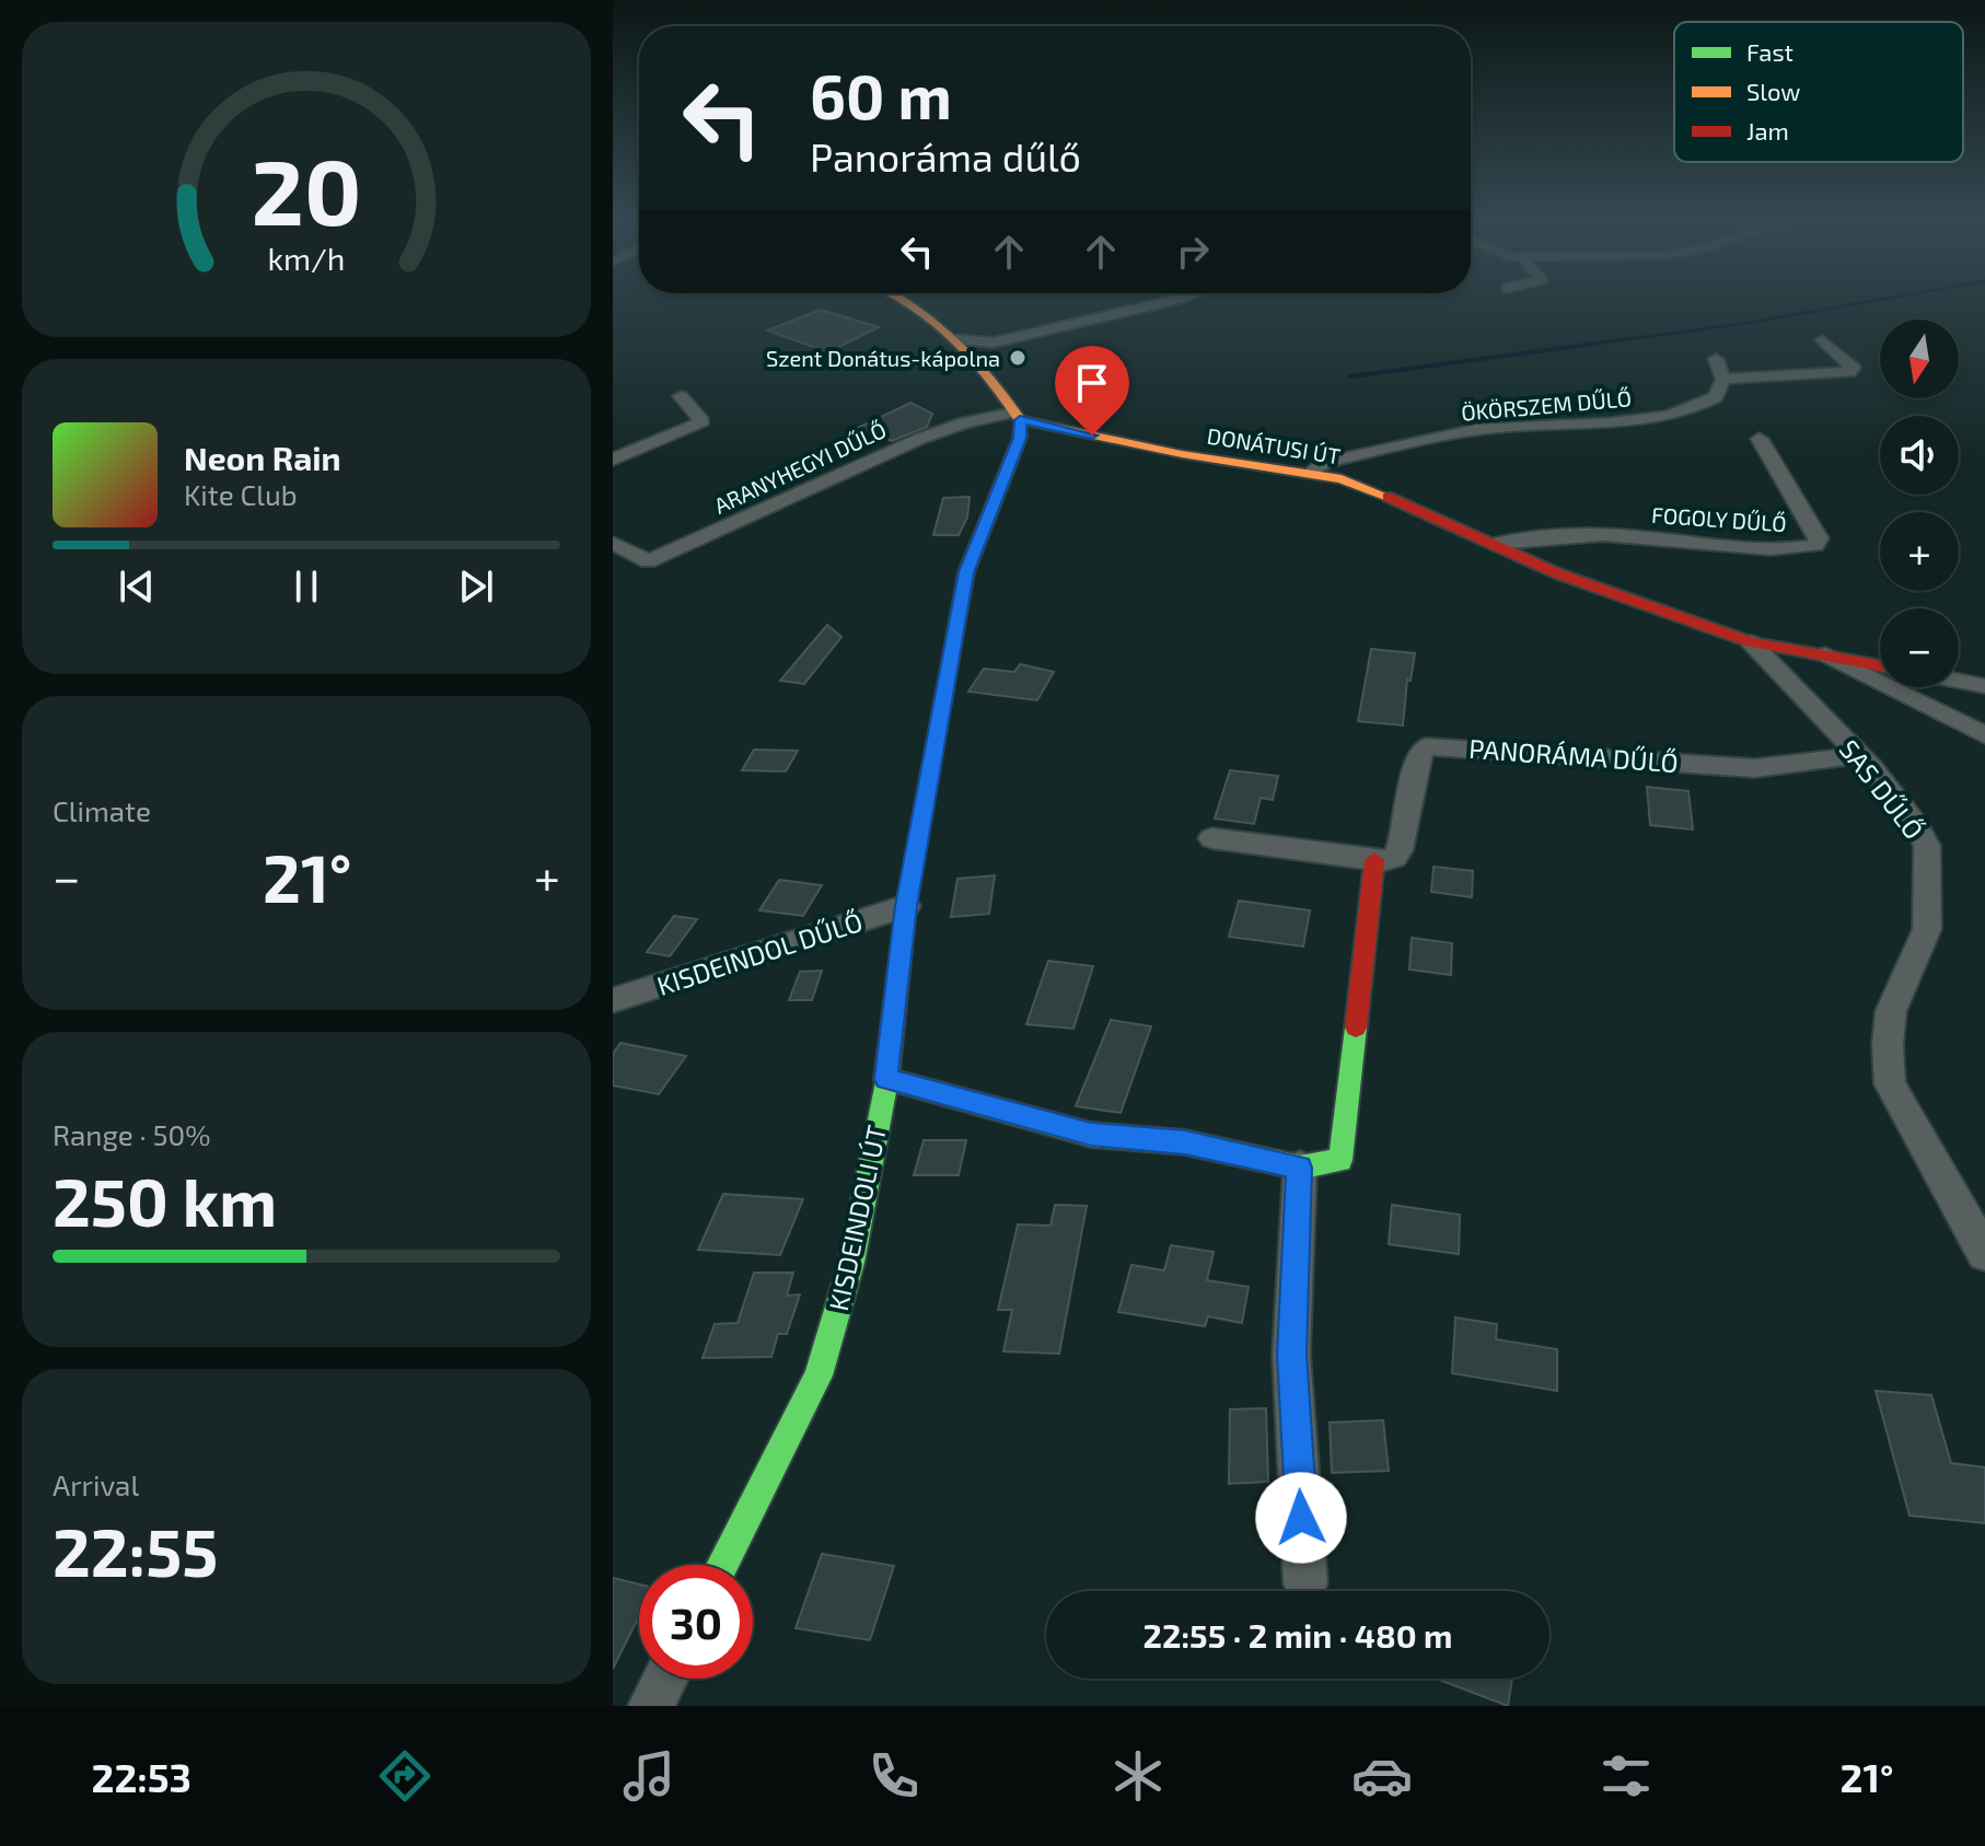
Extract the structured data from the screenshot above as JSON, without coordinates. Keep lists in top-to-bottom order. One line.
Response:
{"streets":{"street":["ÖKÖRSZEM DŰLŐ","DONÁTUSI ÚT","ARANYHEGYI DŰLŐ","FOGOLY DŰLŐ","PANORÁMA DŰLŐ","SAS DŰLŐ","KISDEINDOL DŰLŐ","KISDEINDOLI ÚT"]},"crossings":[["ÖKÖRSZEM DŰLŐ","DONÁTUSI ÚT"],["DONÁTUSI ÚT","ARANYHEGYI DŰLŐ"],["DONÁTUSI ÚT","FOGOLY DŰLŐ"],["DONÁTUSI ÚT","SAS DŰLŐ"],["DONÁTUSI ÚT","KISDEINDOLI ÚT"],["ARANYHEGYI DŰLŐ","KISDEINDOLI ÚT"],["PANORÁMA DŰLŐ","SAS DŰLŐ"],["KISDEINDOL DŰLŐ","KISDEINDOLI ÚT"]],"places":["Szent Donátus-kápolna"],"legend":["Fast","Slow","Jam"],"north":"bottom","page":{"turn":["60 m","Panoráma dűlő"],"map_buttons":["+","−"],"song":["Neon Rain","Kite Club"],"tile":["Climate",["Range · 50%","250 km"],["Arrival","22:55"]],"heat":["−","21°","+"],"limit":"30","trip":"22:55 · 2 min · 480 m","tabs":["22:53","21°"],"gauge":["20","km/h"]}}
